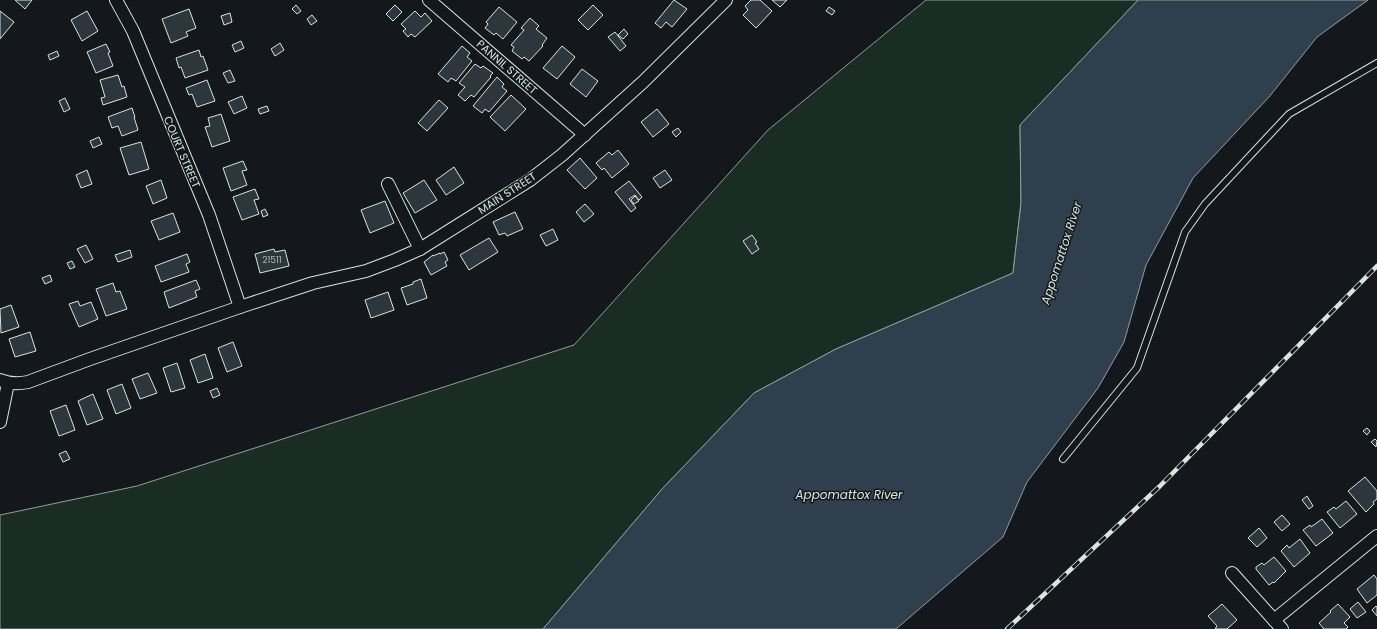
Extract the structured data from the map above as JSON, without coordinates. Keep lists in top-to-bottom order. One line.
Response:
{"streets":{"street":["PANNIL STREET","COURT STREET","MAIN STREET"]},"crossings":[["PANNIL STREET","MAIN STREET"],["COURT STREET","MAIN STREET"]],"water":["Appomattox River"],"house_numbers":["21511"]}
